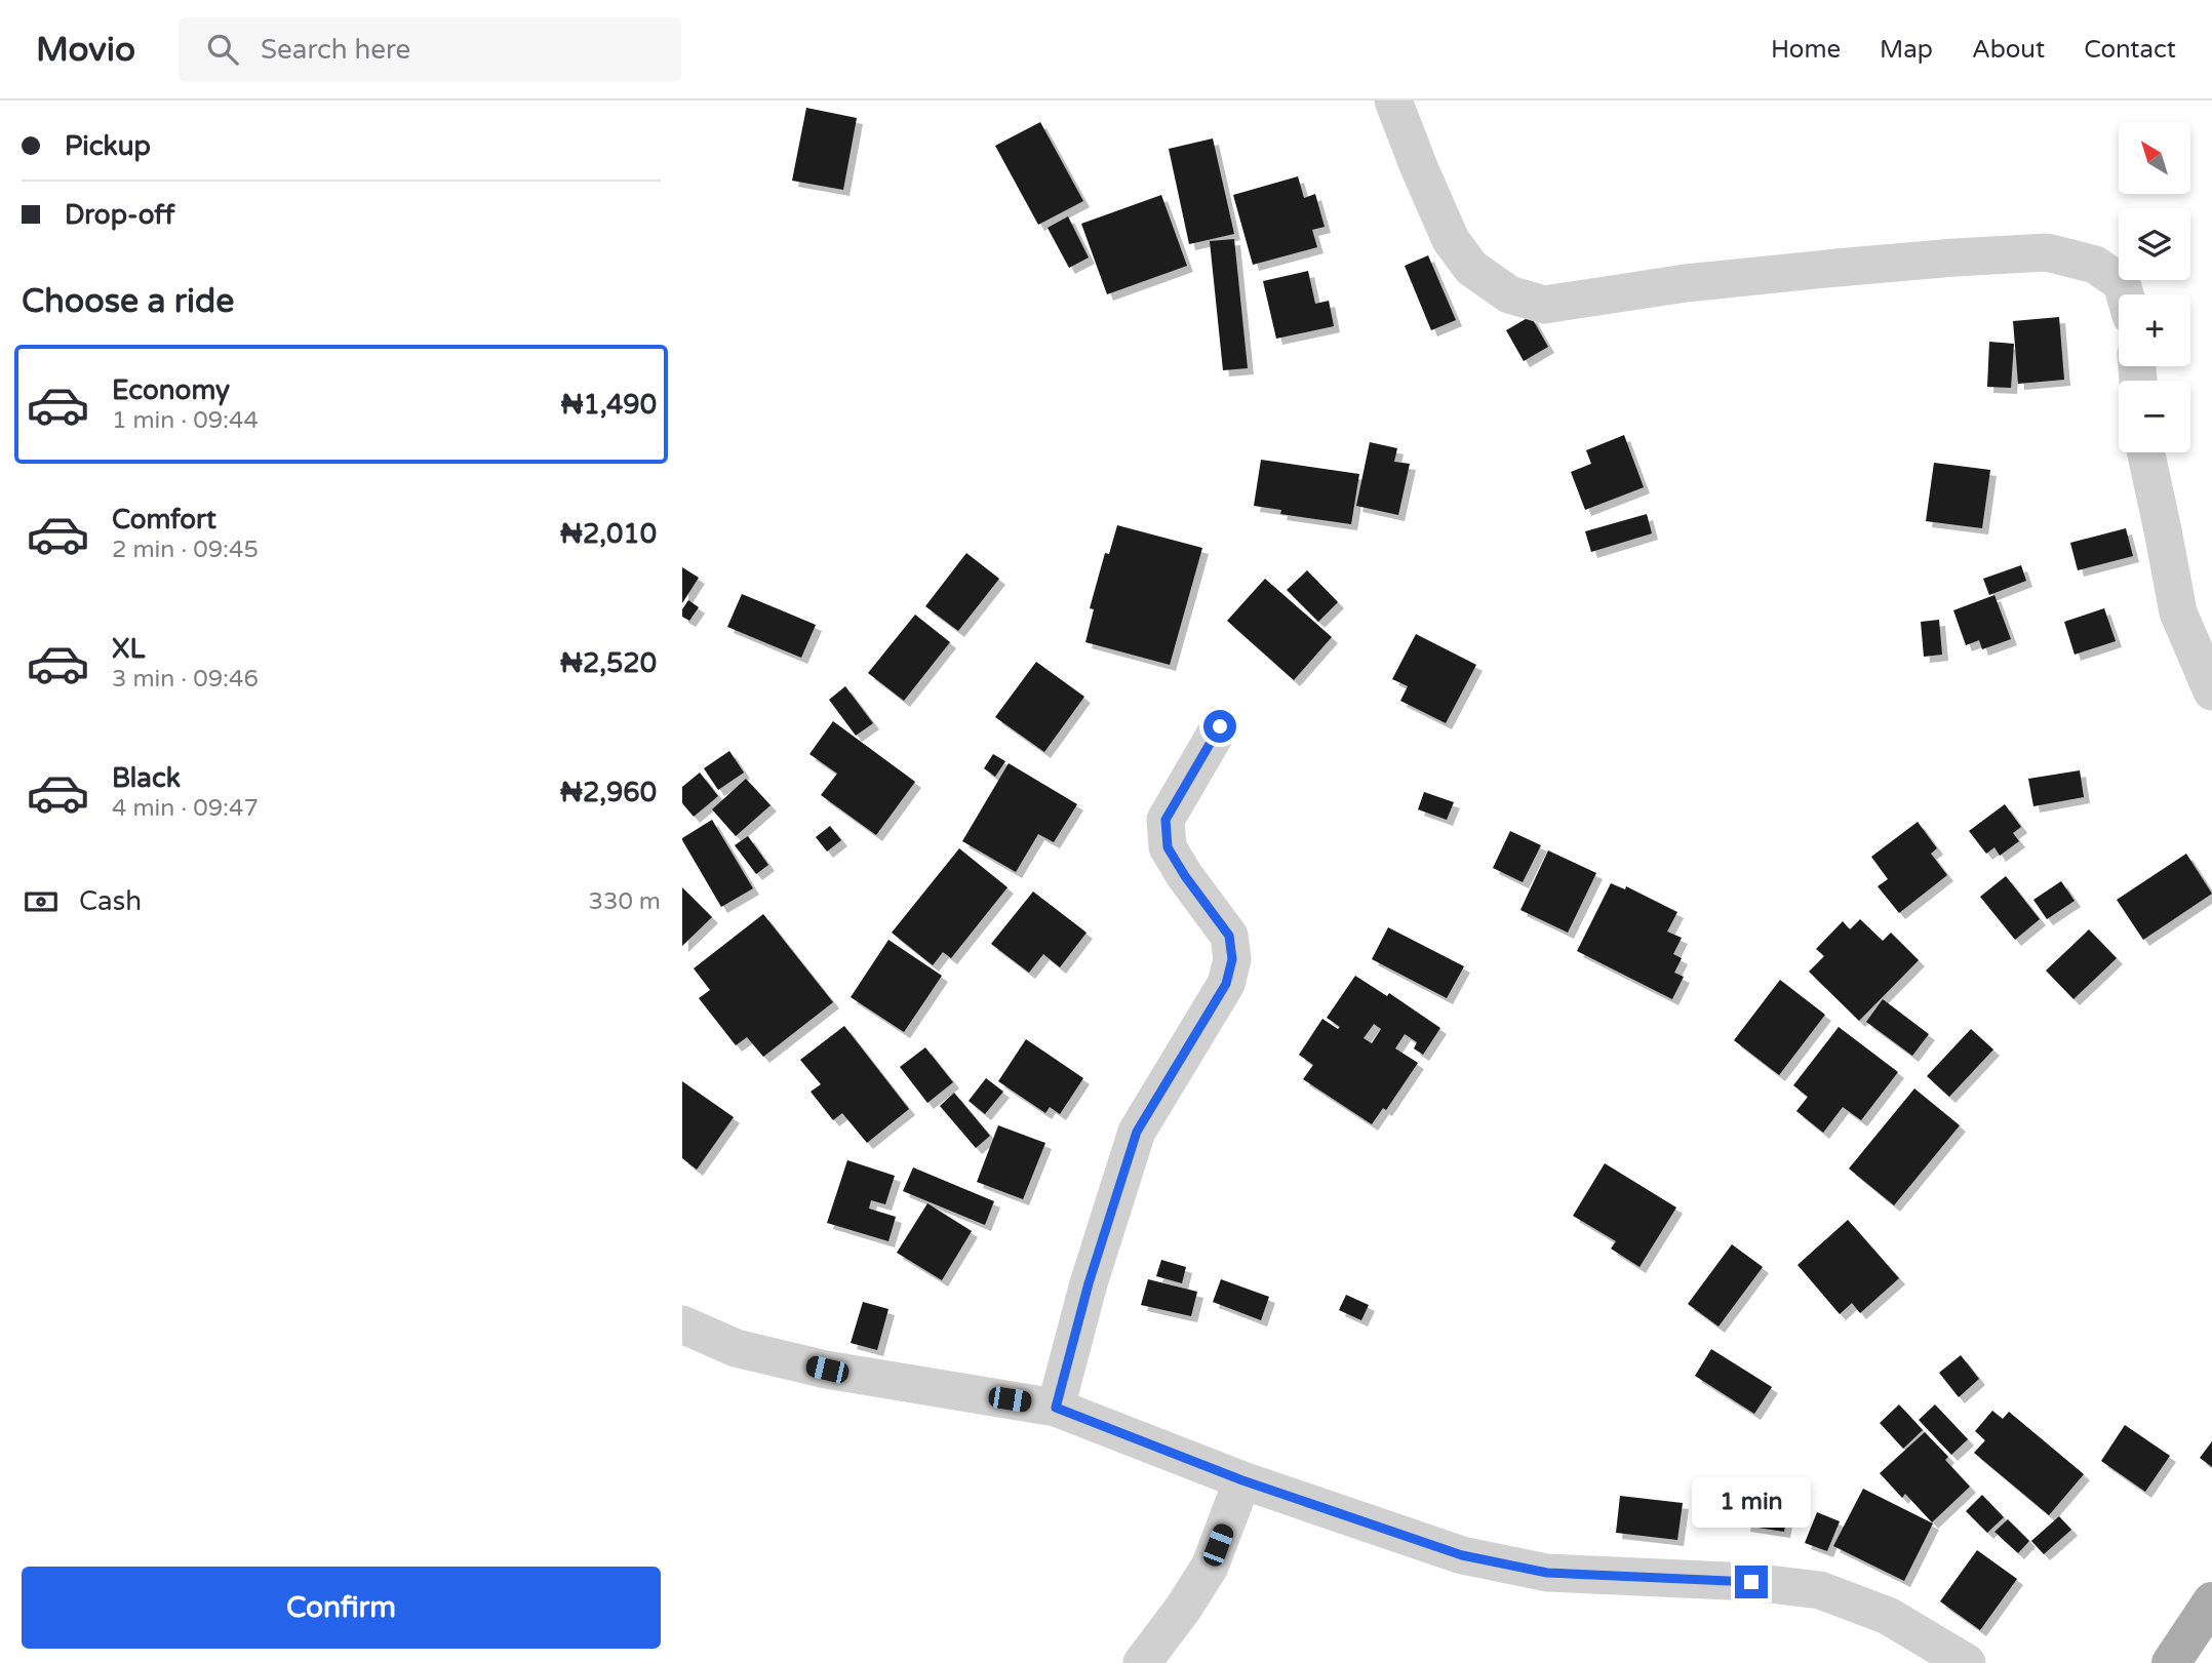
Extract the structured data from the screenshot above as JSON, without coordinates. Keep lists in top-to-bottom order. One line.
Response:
{"north":"top left","page":{"header":"Movio","search":"Search here","nav":["Home","Map","About","Contact"],"banner":["Pickup","Drop-off"],"map_buttons":["+","−"],"heading":"Choose a ride","list":[{"name":"Economy","note":"1 min · 09:44","value":"₦1,490"},{"name":"Comfort","note":"2 min · 09:45","value":"₦2,010"},{"name":"XL","note":"3 min · 09:46","value":"₦2,520"},{"name":"Black","note":"4 min · 09:47","value":"₦2,960"}],"pay":["Cash","330 m"],"bubble":"1 min","buttons":"Confirm"}}
